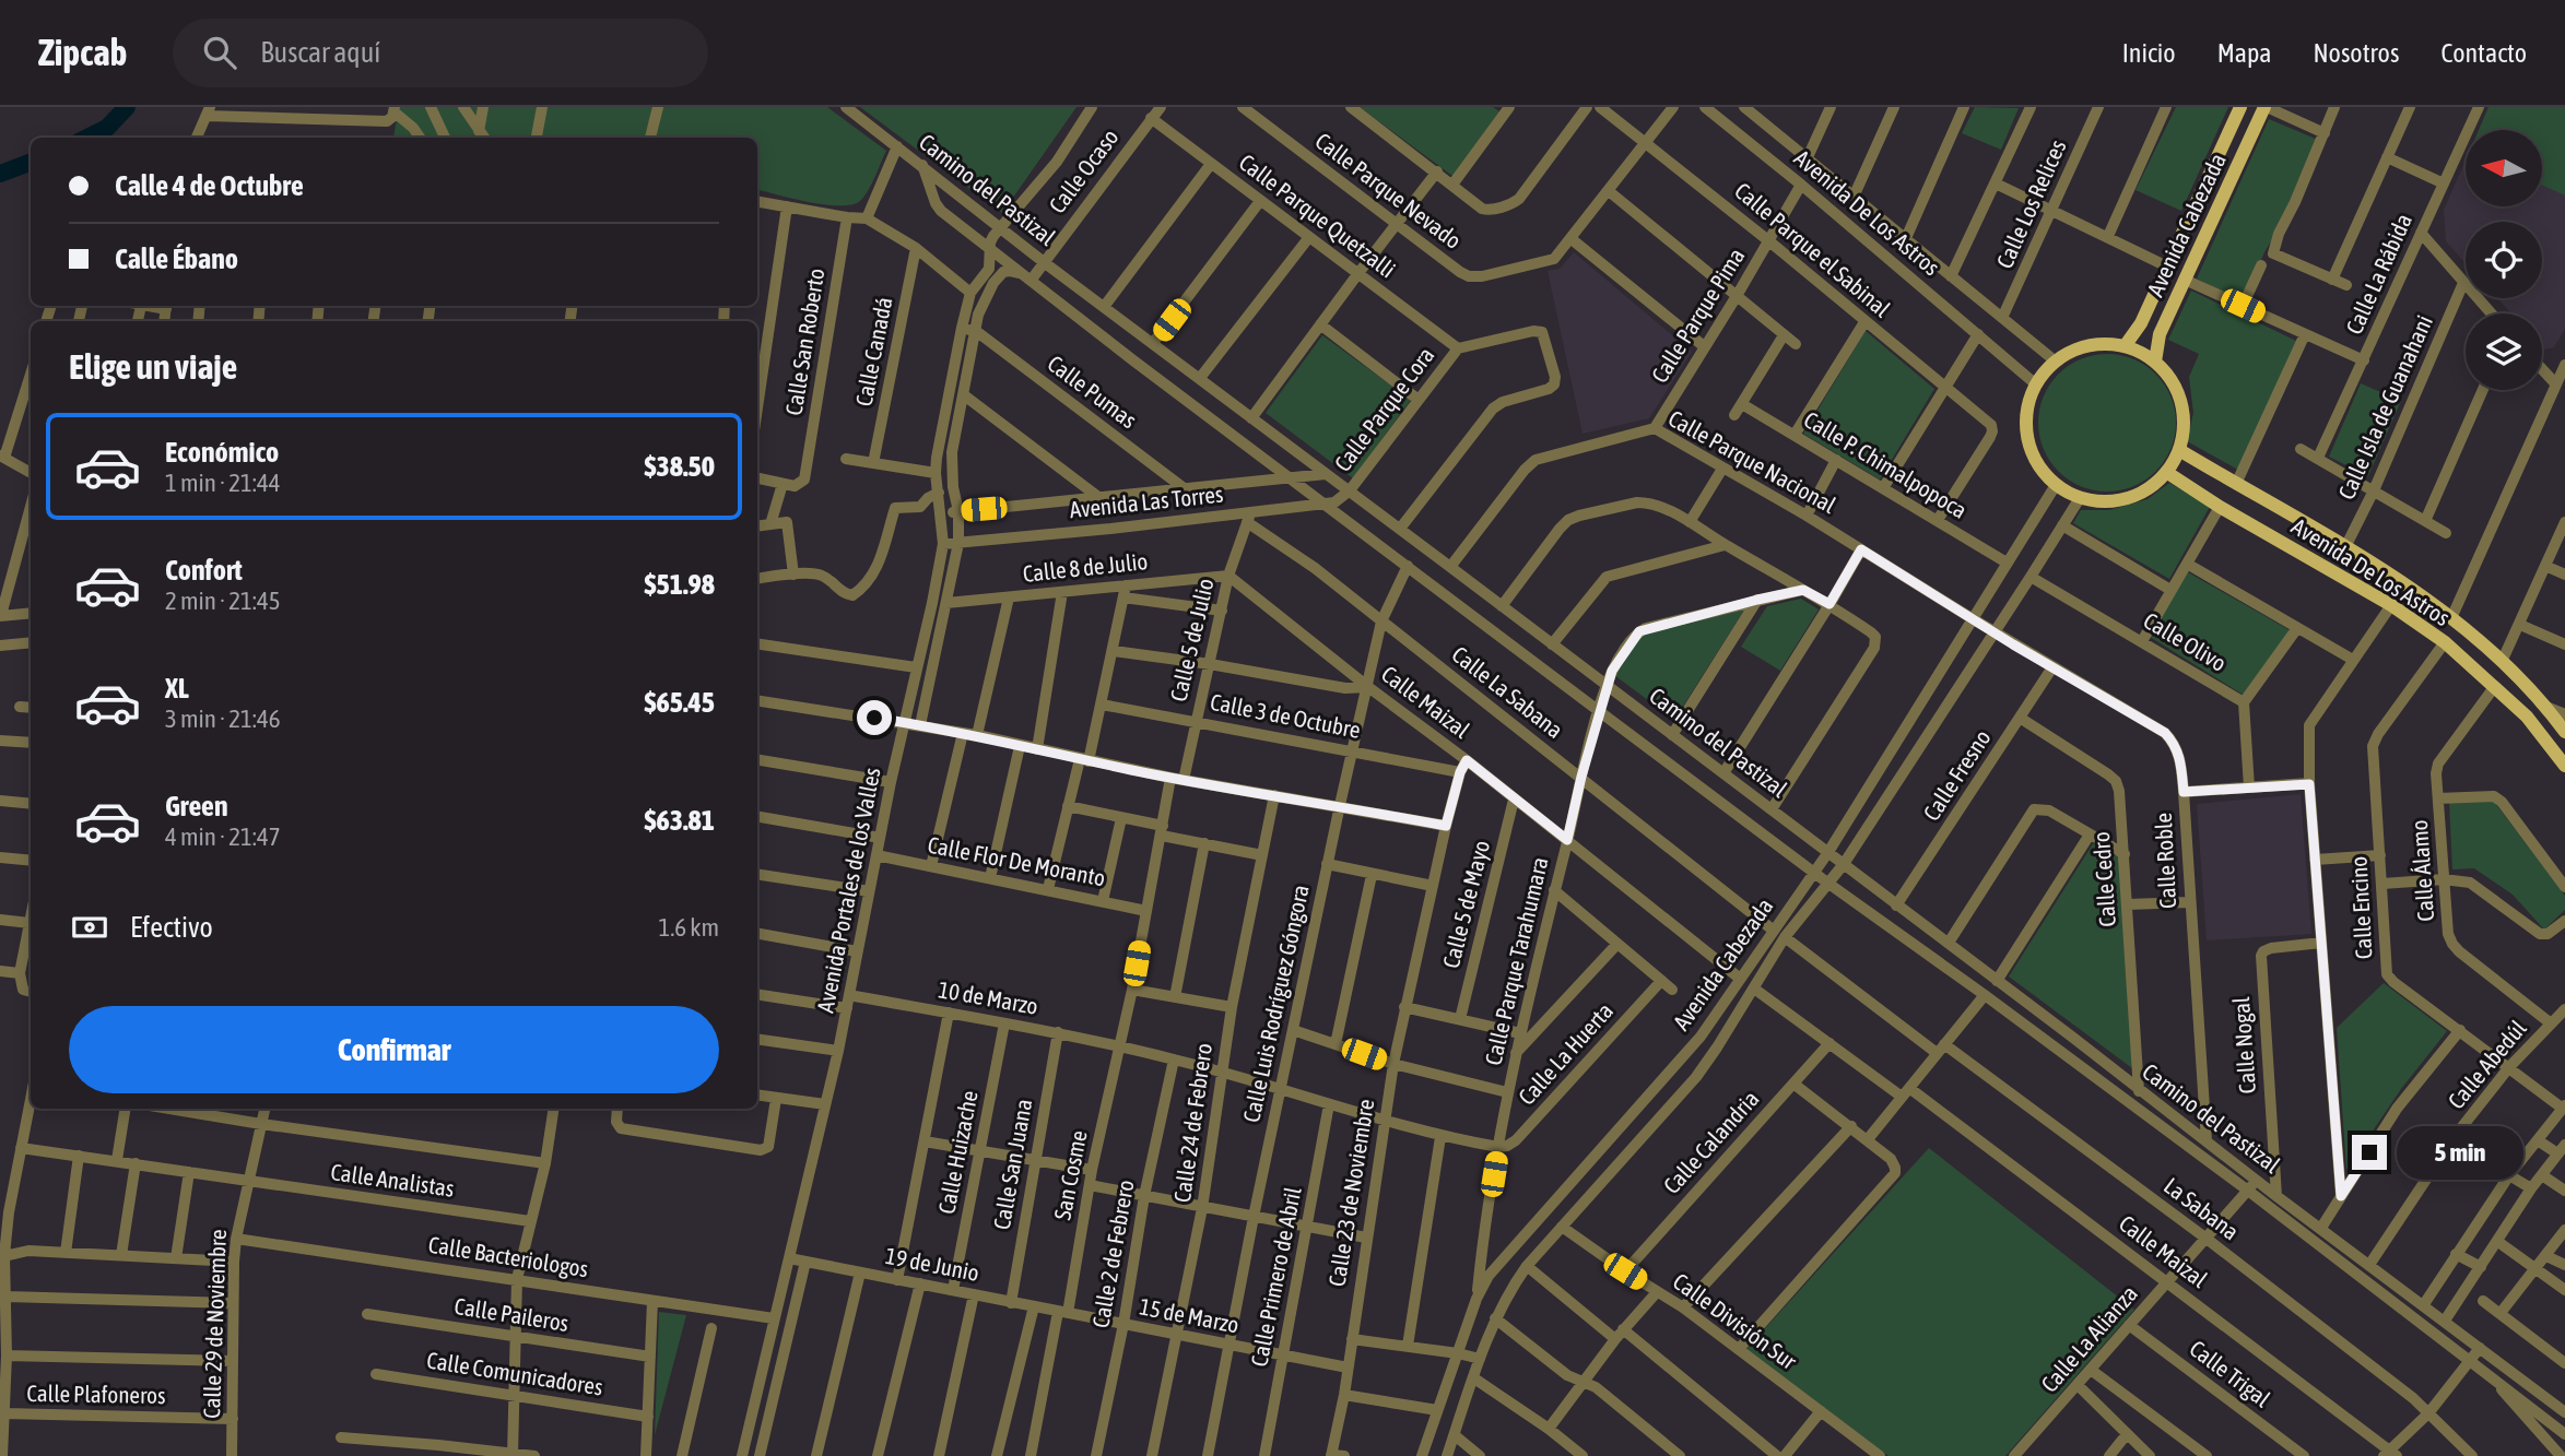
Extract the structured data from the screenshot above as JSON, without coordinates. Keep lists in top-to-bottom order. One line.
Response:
{"streets":{"main road":["Avenida De Los Astros","Avenida Cabezada"],"street":["Calle Ocaso","Camino del Pastizal","Calle Parque Nevado","Calle Los Relices","Calle Parque Quetzalli","Calle Parque el Sabinal","Calle La Rábida","Calle Parque Pima","Calle San Roberto","Calle Canadá","Calle Pumas","Calle Isla de Guanahani","Calle Parque Cora","Calle Parque Nacional","Calle P. Chimalpopoca","Avenida Las Torres","Calle 8 de Julio","Calle 5 de Julio","Calle Olivo","Calle La Sabana","Calle Maizal","Calle 3 de Octubre","Calle Fresno","Calle Roble","Calle Flor De Moranto","Calle Álamo","Calle Cedro","Avenida Portales de los Valles","Calle 5 de Mayo","Calle Encino","Calle Parque Tarahumara","10 de Marzo","Calle Luis Rodríguez Góngora","Calle Nogal","Calle La Huerta","Calle Abedúl","Calle 24 de Febrero","Calle Calandria","Calle Huizache","Calle San Juana","San Cosme","Calle Analistas","Calle 23 de Noviembre","La Sabana","Calle 2 de Febrero","Calle Bacteriologos","19 de Junio","Calle Primero de Abril","Calle Paileros","15 de Marzo","Calle División Sur","Calle 29 de Noviembre","Calle La Alianza","Calle Comunicadores","Calle Trigal","Calle Plafoneros"]},"crossings":[["Calle Ocaso","Camino del Pastizal"],["Calle Ocaso","Calle Parque Quetzalli"],["Camino del Pastizal","Avenida Cabezada"],["Camino del Pastizal","Calle Parque Cora"],["Camino del Pastizal","Calle Parque Nacional"],["Camino del Pastizal","Avenida Las Torres"],["Camino del Pastizal","Calle Fresno"],["Camino del Pastizal","Calle Roble"],["Camino del Pastizal","Calle Cedro"],["Camino del Pastizal","Avenida Portales de los Valles"],["Camino del Pastizal","Calle Parque Tarahumara"],["Camino del Pastizal","Calle Luis Rodríguez Góngora"],["Camino del Pastizal","Calle Nogal"],["Camino del Pastizal","Calle Abedúl"],["Camino del Pastizal","Calle La Alianza"],["Calle Parque Nevado","Calle Parque el Sabinal"],["Calle Los Relices","Avenida De Los Astros"],["Avenida De Los Astros","Avenida Cabezada"],["Avenida De Los Astros","Calle Parque Pima"],["Avenida De Los Astros","Calle Isla de Guanahani"],["Avenida De Los Astros","Calle Álamo"],["Avenida De Los Astros","Calle Encino"],["Calle Parque Quetzalli","Calle Parque Cora"],["Avenida Cabezada","Calle Parque Nacional"],["Avenida Cabezada","Calle P. Chimalpopoca"],["Avenida Cabezada","Calle Olivo"],["Avenida Cabezada","Calle La Sabana"],["Avenida Cabezada","Calle Maizal"],["Avenida Cabezada","Calle Roble"],["Avenida Cabezada","Calle Parque Tarahumara"],["Avenida Cabezada","Calle División Sur"],["Calle Parque el Sabinal","Calle Parque Pima"],["Calle Parque el Sabinal","Calle P. Chimalpopoca"],["Calle Parque Pima","Calle Parque Nacional"],["Calle Pumas","Avenida Las Torres"],["Calle Parque Cora","Avenida Las Torres"],["Calle Parque Nacional","Calle Roble"],["Avenida Las Torres","Calle 5 de Julio"],["Avenida Las Torres","Calle La Sabana"],["Avenida Las Torres","Avenida Portales de los Valles"],["Calle 8 de Julio","Calle 5 de Julio"],["Calle 8 de Julio","Calle Maizal"],["Calle 5 de Julio","Calle La Sabana"],["Calle 5 de Julio","Calle Maizal"],["Calle 5 de Julio","Calle 3 de Octubre"],["Calle La Sabana","Calle Parque Tarahumara"],["Calle La Sabana","Calle Luis Rodríguez Góngora"],["Calle Maizal","Calle 5 de Mayo"],["Calle Maizal","Calle Parque Tarahumara"],["Calle Maizal","Calle Luis Rodríguez Góngora"],["Calle Maizal","Calle Calandria"],["Calle Maizal","Calle 23 de Noviembre"],["Calle Maizal","Calle La Alianza"],["Calle 3 de Octubre","Calle Luis Rodríguez Góngora"],["Calle 3 de Octubre","Calle 23 de Noviembre"],["Calle Fresno","Calle Roble"],["Calle Fresno","Calle Cedro"],["Calle Flor De Moranto","Avenida Portales de los Valles"],["Calle Álamo","Calle Abedúl"],["Avenida Portales de los Valles","10 de Marzo"],["Avenida Portales de los Valles","Calle Bacteriologos"],["Avenida Portales de los Valles","19 de Junio"],["Calle Encino","Calle Abedúl"],["Calle Parque Tarahumara","10 de Marzo"],["Calle Parque Tarahumara","Calle La Huerta"],["10 de Marzo","Calle Luis Rodríguez Góngora"],["10 de Marzo","Calle La Huerta"],["10 de Marzo","Calle 24 de Febrero"],["10 de Marzo","Calle Huizache"],["10 de Marzo","Calle San Juana"],["10 de Marzo","San Cosme"],["10 de Marzo","Calle 23 de Noviembre"],["10 de Marzo","Calle 2 de Febrero"],["10 de Marzo","Calle Primero de Abril"],["Calle Luis Rodríguez Góngora","15 de Marzo"],["Calle 24 de Febrero","15 de Marzo"],["Calle Calandria","Calle División Sur"],["Calle Huizache","19 de Junio"],["Calle San Juana","19 de Junio"],["San Cosme","19 de Junio"],["San Cosme","15 de Marzo"],["Calle Analistas","Calle 29 de Noviembre"],["Calle 23 de Noviembre","15 de Marzo"],["La Sabana","Calle La Alianza"],["Calle 2 de Febrero","15 de Marzo"],["Calle Bacteriologos","Calle 29 de Noviembre"],["19 de Junio","15 de Marzo"],["Calle Primero de Abril","15 de Marzo"],["Calle 29 de Noviembre","Calle Plafoneros"],["Calle La Alianza","Calle Trigal"]],"north":"left","page":{"header":"Zipcab","search":"Buscar aquí","nav":["Inicio","Mapa","Nosotros","Contacto"],"banner":["Calle 4 de Octubre","Calle Ébano"],"heading":"Elige un viaje","list":[{"name":"Económico","note":"1 min · 21:44","value":"$38.50"},{"name":"Confort","note":"2 min · 21:45","value":"$51.98"},{"name":"XL","note":"3 min · 21:46","value":"$65.45"},{"name":"Green","note":"4 min · 21:47","value":"$63.81"}],"pay":["Efectivo","1.6 km"],"buttons":"Confirmar","bubble":"5 min"}}
